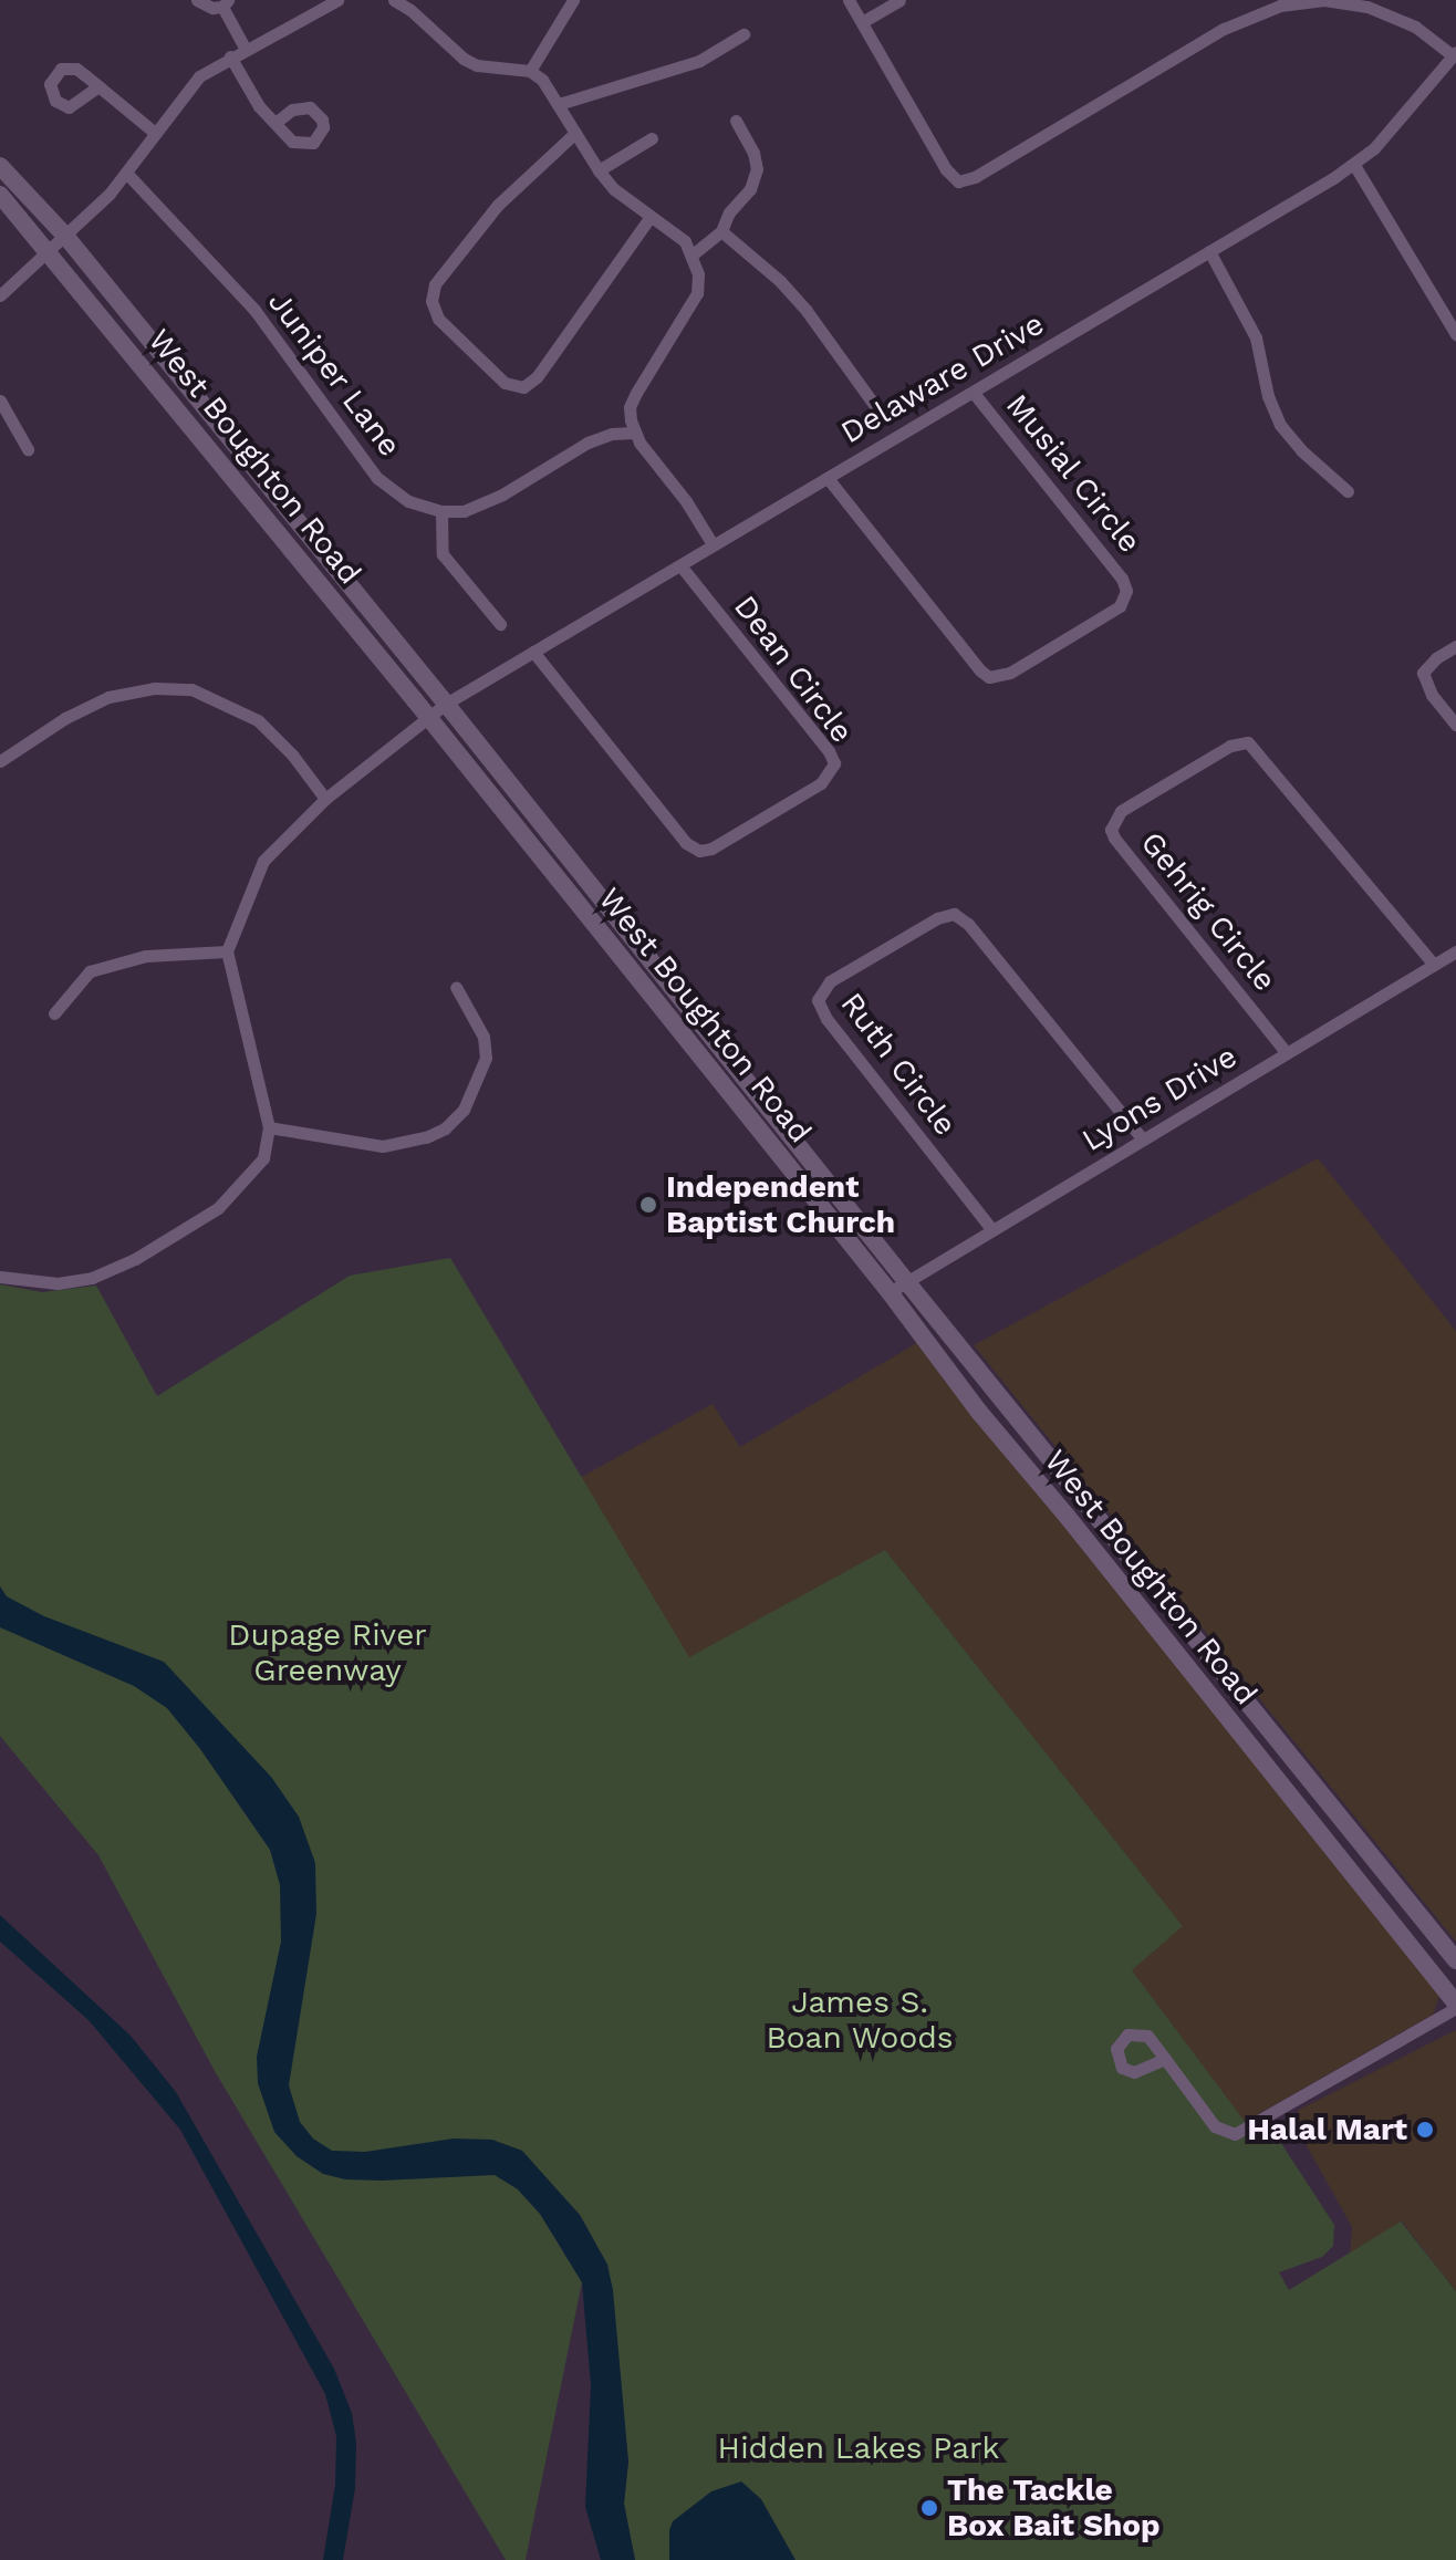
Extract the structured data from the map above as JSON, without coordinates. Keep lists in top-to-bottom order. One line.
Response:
{"streets":{"main road":["West Boughton Road"],"street":["Juniper Lane","Delaware Drive","Musial Circle","Dean Circle","Gehrig Circle","Ruth Circle","Lyons Drive"]},"crossings":[["Delaware Drive","West Boughton Road"],["Delaware Drive","Musial Circle"],["Delaware Drive","Dean Circle"],["West Boughton Road","Lyons Drive"],["Gehrig Circle","Lyons Drive"],["Ruth Circle","Lyons Drive"]],"parks":["Dupage River Greenway","James S. Boan Woods","Hidden Lakes Park"],"places":["Independent Baptist Church","Halal Mart","The Tackle Box Bait Shop"]}
